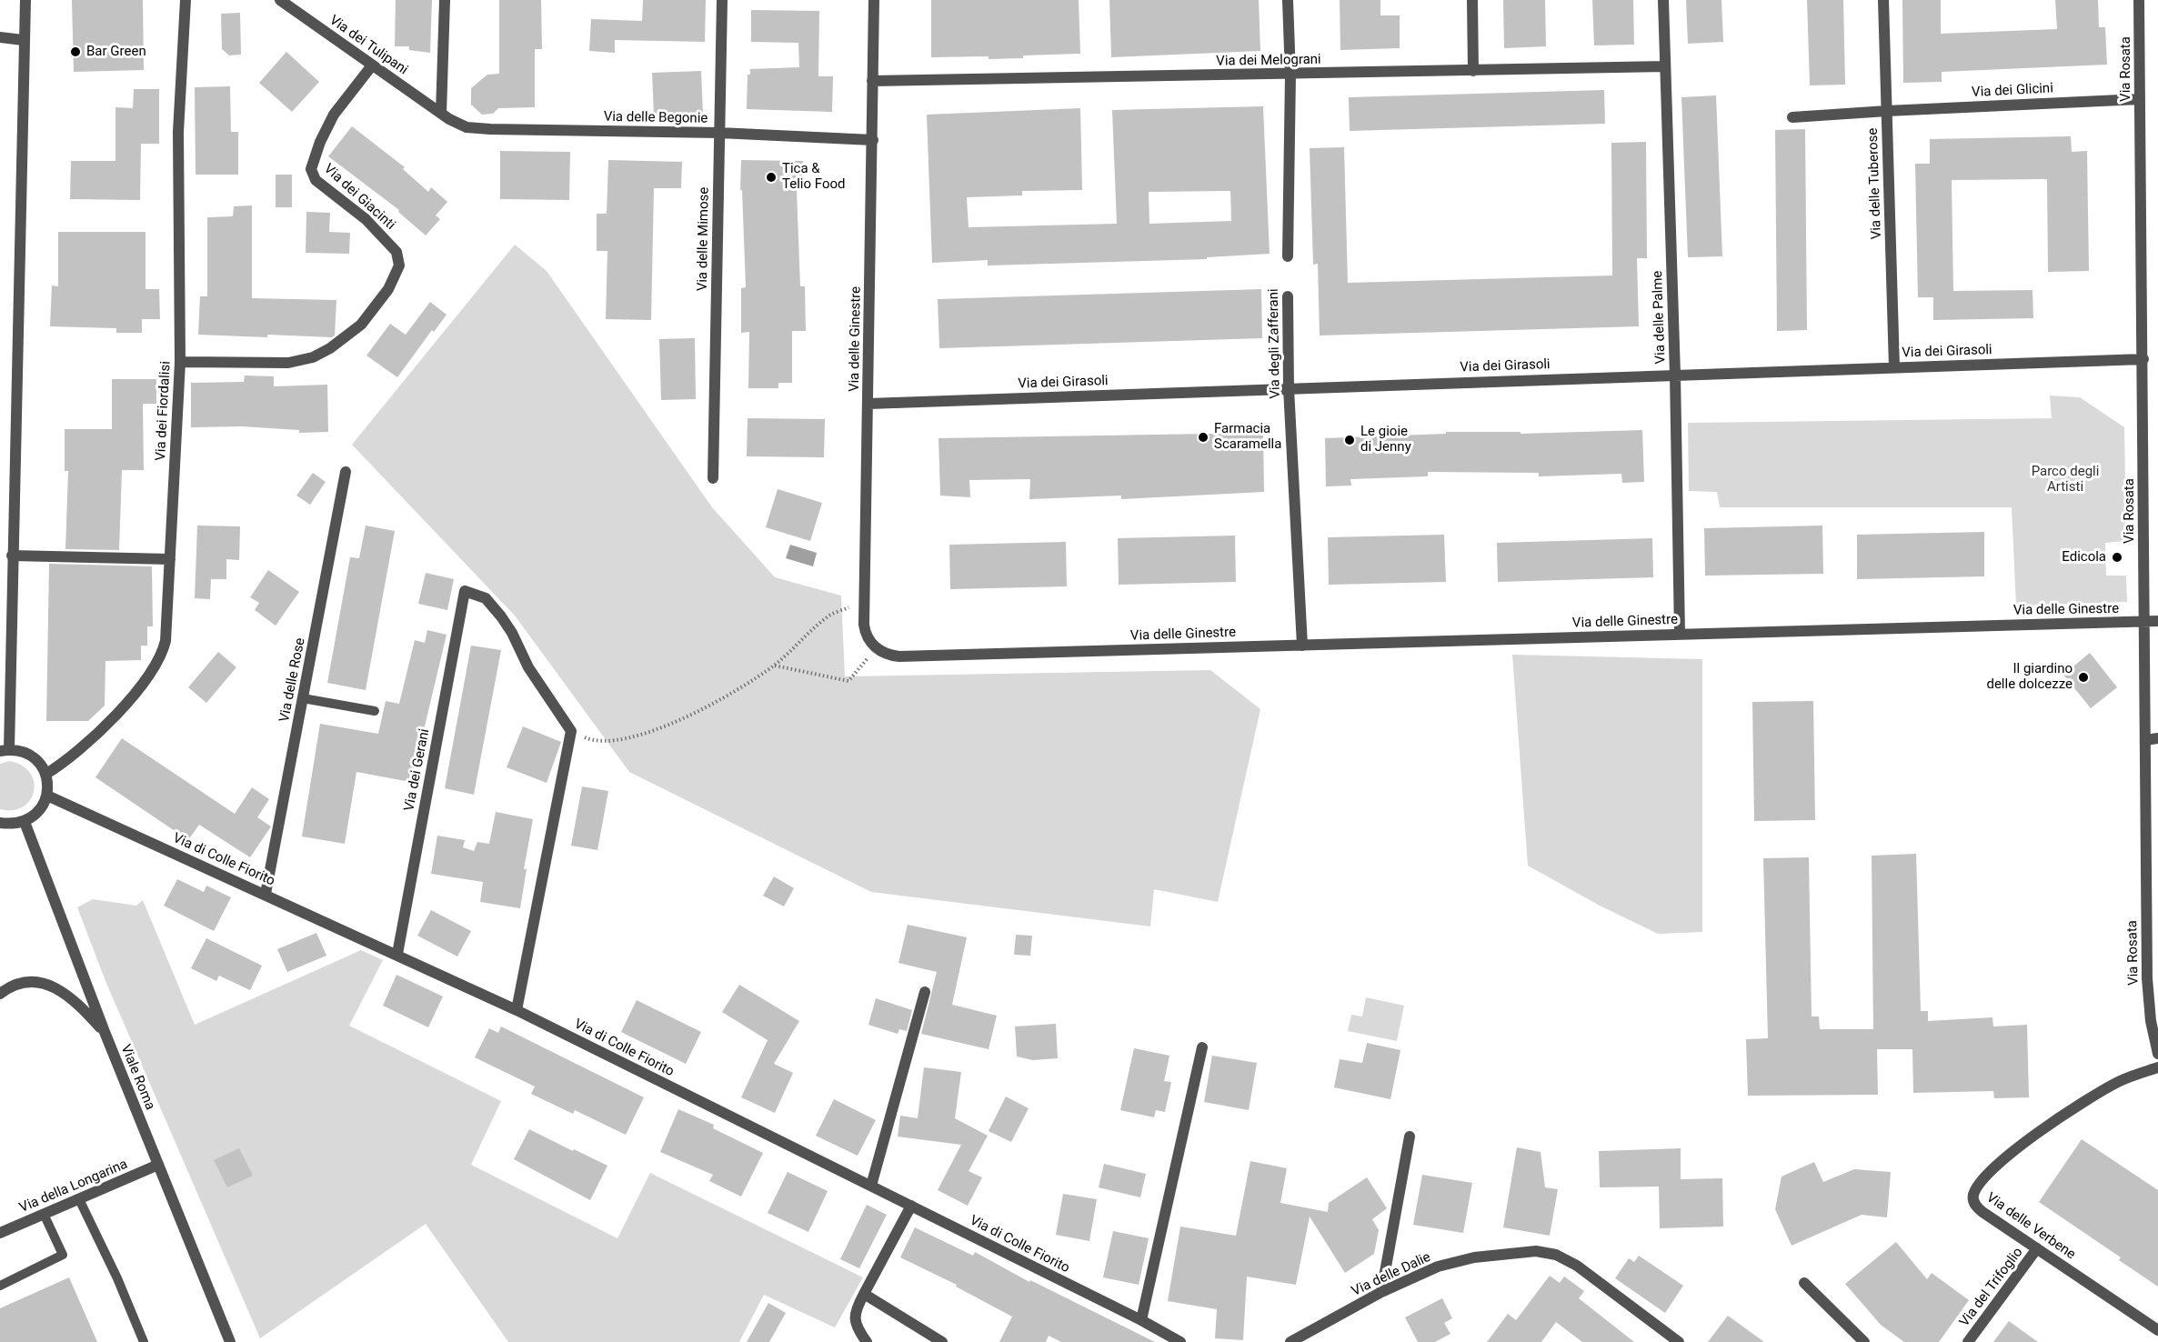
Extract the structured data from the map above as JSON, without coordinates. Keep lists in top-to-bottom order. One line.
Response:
{"streets":{"street":["Via dei Tulipani","Via dei Melograni","Via Rosata","Via dei Glicini","Via delle Begonie","Via delle Tuberose","Via dei Giacinti","Via delle Mimose","Via delle Palme","Via delle Ginestre","Via degli Zafferani","Via dei Girasoli","Via dei Fiordalisi","Via delle Rose","Via dei Gerani","Via di Colle Fiorito","Viale Roma","Via della Longarina","Via delle Verbene","Via delle Dalie","Via del Trifoglio"]},"crossings":[["Via dei Tulipani","Via delle Begonie"],["Via dei Tulipani","Via dei Giacinti"],["Via dei Melograni","Via delle Palme"],["Via dei Melograni","Via delle Ginestre"],["Via Rosata","Via dei Glicini"],["Via Rosata","Via delle Ginestre"],["Via Rosata","Via dei Girasoli"],["Via dei Glicini","Via delle Tuberose"],["Via delle Begonie","Via delle Mimose"],["Via delle Begonie","Via delle Ginestre"],["Via delle Tuberose","Via dei Girasoli"],["Via dei Giacinti","Via dei Fiordalisi"],["Via delle Palme","Via delle Ginestre"],["Via delle Palme","Via dei Girasoli"],["Via delle Ginestre","Via degli Zafferani"],["Via delle Ginestre","Via dei Girasoli"],["Via degli Zafferani","Via dei Girasoli"],["Via delle Rose","Via di Colle Fiorito"],["Via dei Gerani","Via di Colle Fiorito"],["Viale Roma","Via della Longarina"],["Via delle Verbene","Via del Trifoglio"]],"parks":["Parco degli Artisti"],"places":["Bar Green","Tica & Telio Food","Farmacia Scaramella","Le gioie di Jenny","Edicola","Il giardino delle dolcezze"]}
